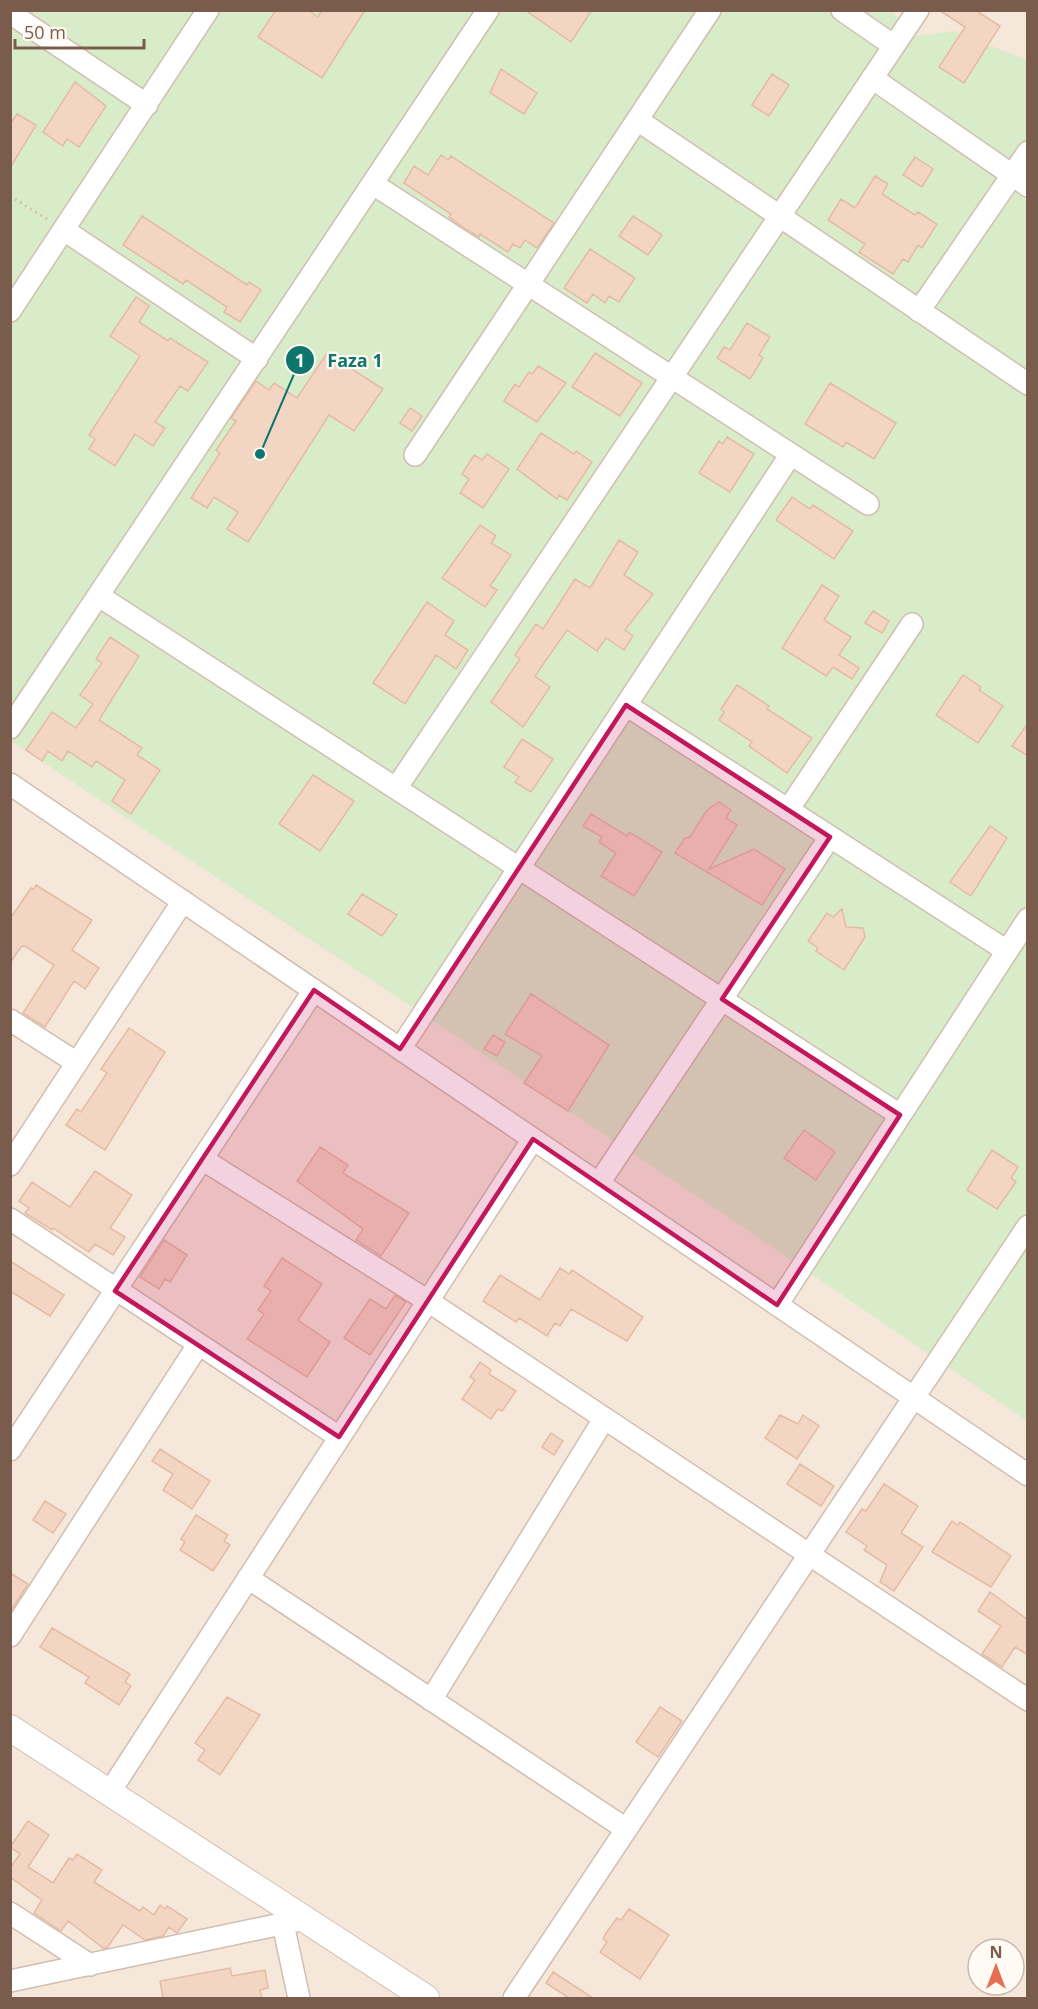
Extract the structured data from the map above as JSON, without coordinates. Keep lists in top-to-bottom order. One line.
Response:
{"places":["Faza 1"],"scale_bar":"50 m","north":"top"}
